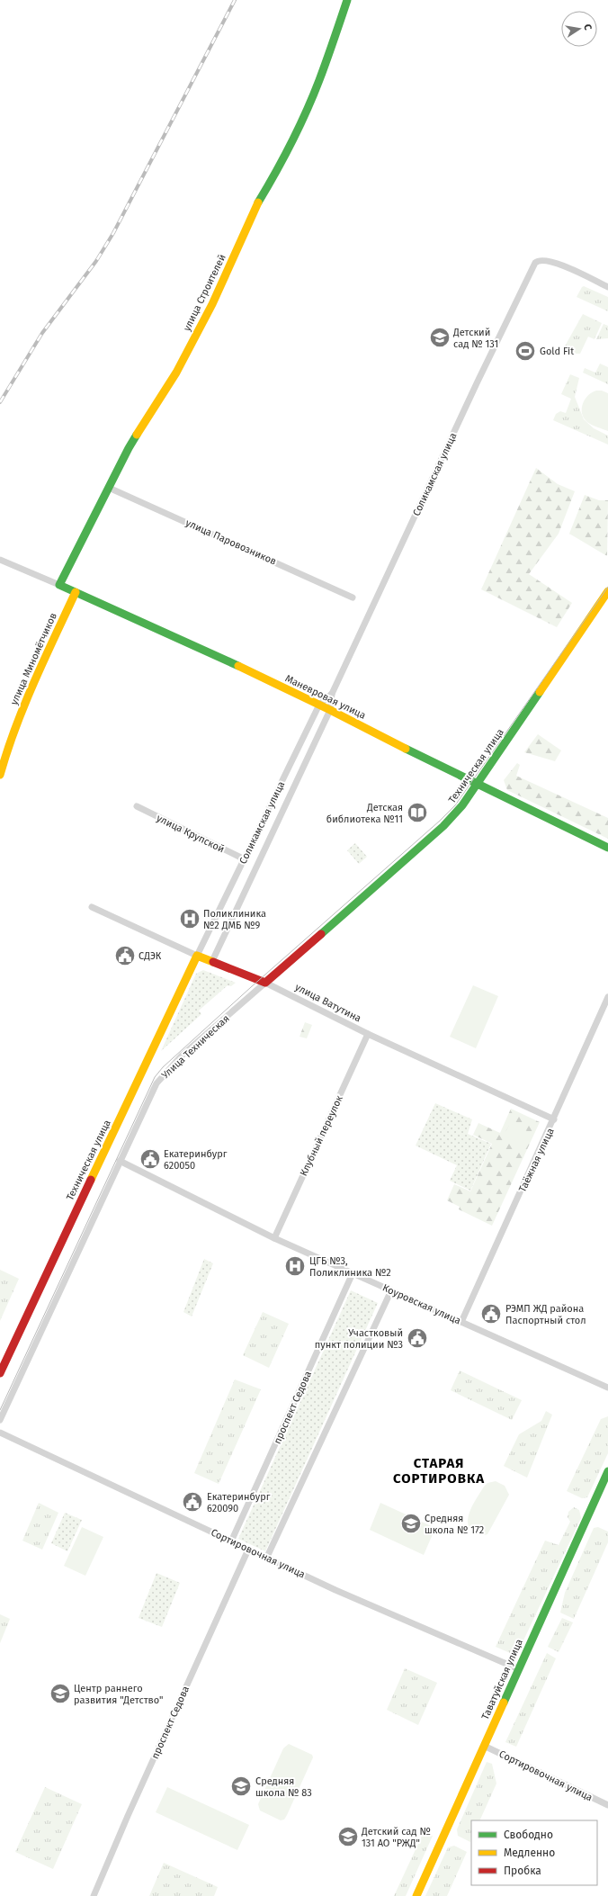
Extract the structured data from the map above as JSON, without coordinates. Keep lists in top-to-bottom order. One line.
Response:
{"streets":{"main road":["улица Строителей","улица Миномётчиков","Маневровая улица","Техническая улица","улица Ватутина","Таватуйская улица"],"street":["Соликамская улица","улица Паровозников","улица Крупской","Улица Техническая","Клубный переулок","Таёжная улица","Коуровская улица","проспект Седова","Сортировочная улица"]},"crossings":[["улица Строителей","улица Паровозников"],["улица Строителей","Маневровая улица"],["Соликамская улица","Маневровая улица"],["Соликамская улица","Техническая улица"],["Соликамская улица","улица Крупской"],["Соликамская улица","улица Ватутина"],["улица Миномётчиков","Маневровая улица"],["Маневровая улица","Техническая улица"],["Техническая улица","улица Ватутина"],["Техническая улица","Улица Техническая"],["улица Ватутина","Улица Техническая"],["улица Ватутина","Клубный переулок"],["улица Ватутина","Таёжная улица"],["Улица Техническая","Коуровская улица"],["Клубный переулок","Коуровская улица"],["Таёжная улица","Коуровская улица"],["Коуровская улица","проспект Седова"],["проспект Седова","Сортировочная улица"],["Сортировочная улица","Таватуйская улица"]],"districts":["СТАРАЯ СОРТИРОВКА"],"places":{"school or university":["Детский сад № 131","Средняя школа № 172","Центр раннего развития \"Детство\"","Средняя школа № 83","Детский сад № 131 АО \"РЖД\""],"sports":["Gold Fit"],"library":["Детская библиотека №11"],"hospital":["Поликлиника №2 ДМБ №9","ЦГБ №3, Поликлиника №2"],"public building":["СДЭК","Екатеринбург 620050","РЭМП ЖД района Паспортный стол","Участковый пункт полиции №3","Екатеринбург 620090"]},"legend":["Свободно","Медленно","Пробка"],"north":"right"}
